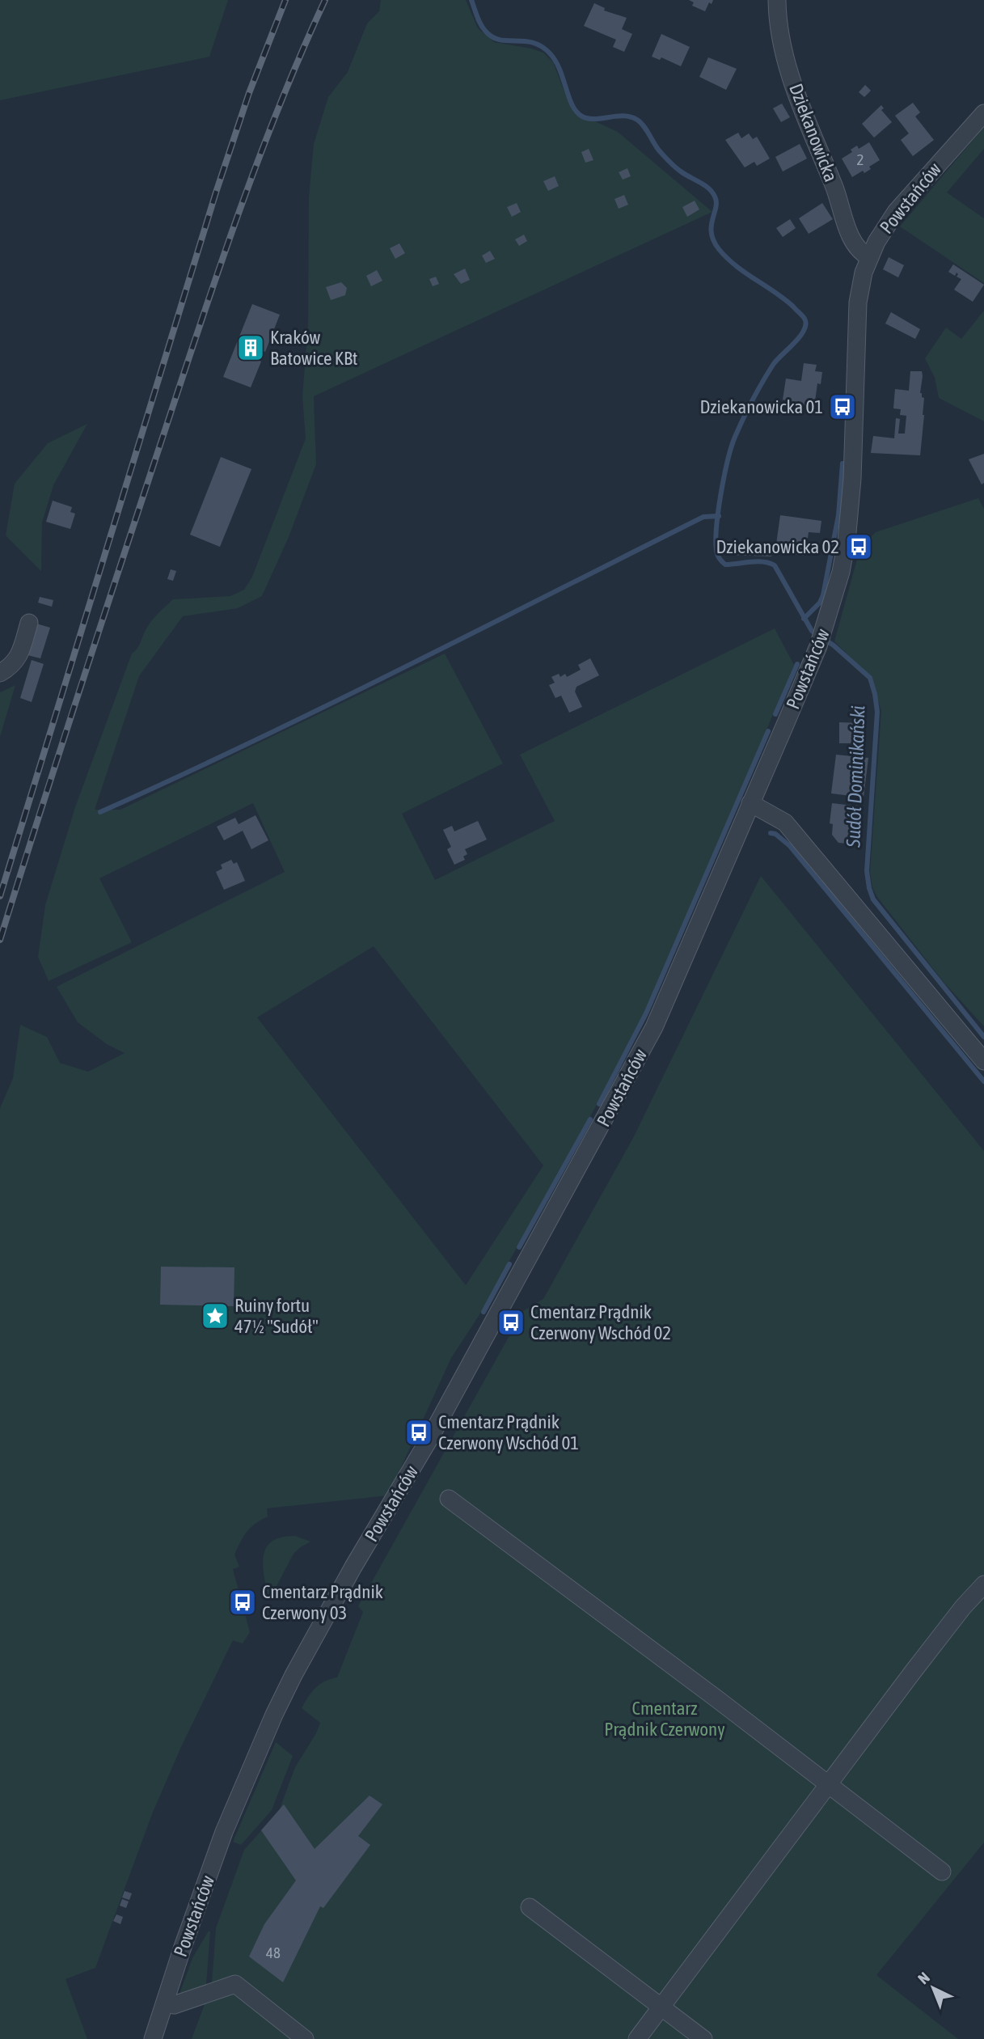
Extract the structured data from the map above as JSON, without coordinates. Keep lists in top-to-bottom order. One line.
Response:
{"streets":{"street":["Dziekanowicka","Powstańców"]},"crossings":[["Dziekanowicka","Powstańców"]],"water":["Sudół Dominikański"],"parks":["Cmentarz Prądnik Czerwony"],"places":{"building":["Kraków Batowice KBt"],"bus stop":["Dziekanowicka 01","Dziekanowicka 02","Cmentarz Prądnik Czerwony Wschód 02","Cmentarz Prądnik Czerwony Wschód 01","Cmentarz Prądnik Czerwony 03"],"place":["Ruiny fortu 47½ \"Sudół\""]},"house_numbers":["2","48"],"north":"top left"}
